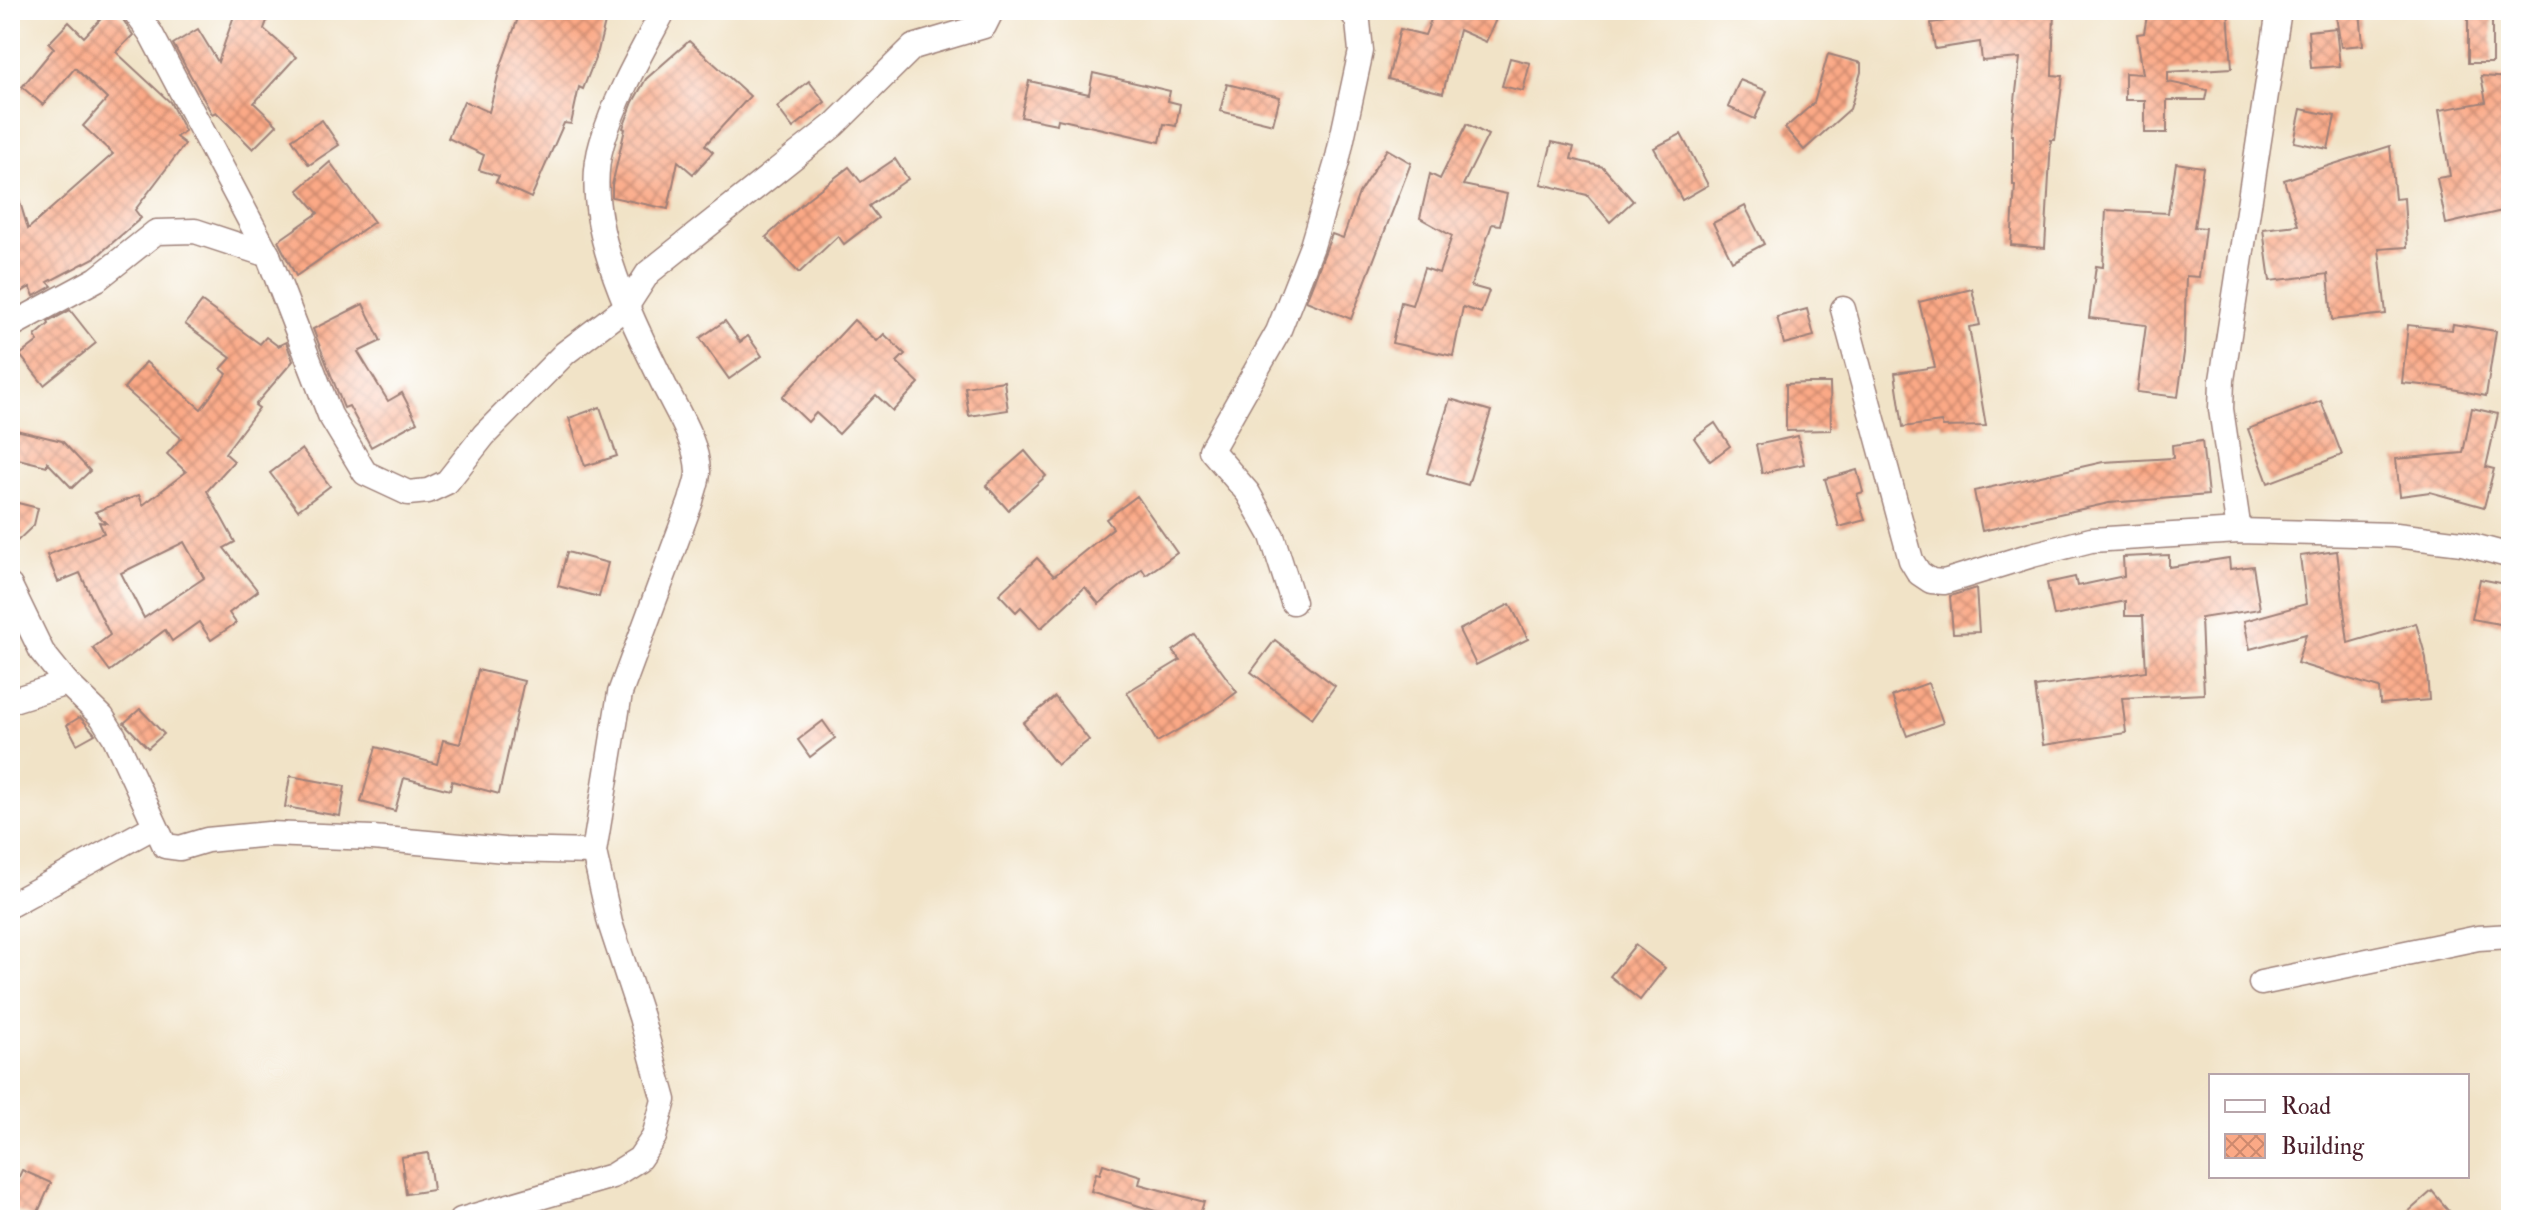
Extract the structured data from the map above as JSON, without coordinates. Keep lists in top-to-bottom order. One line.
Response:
{"legend":["Road","Building"]}
